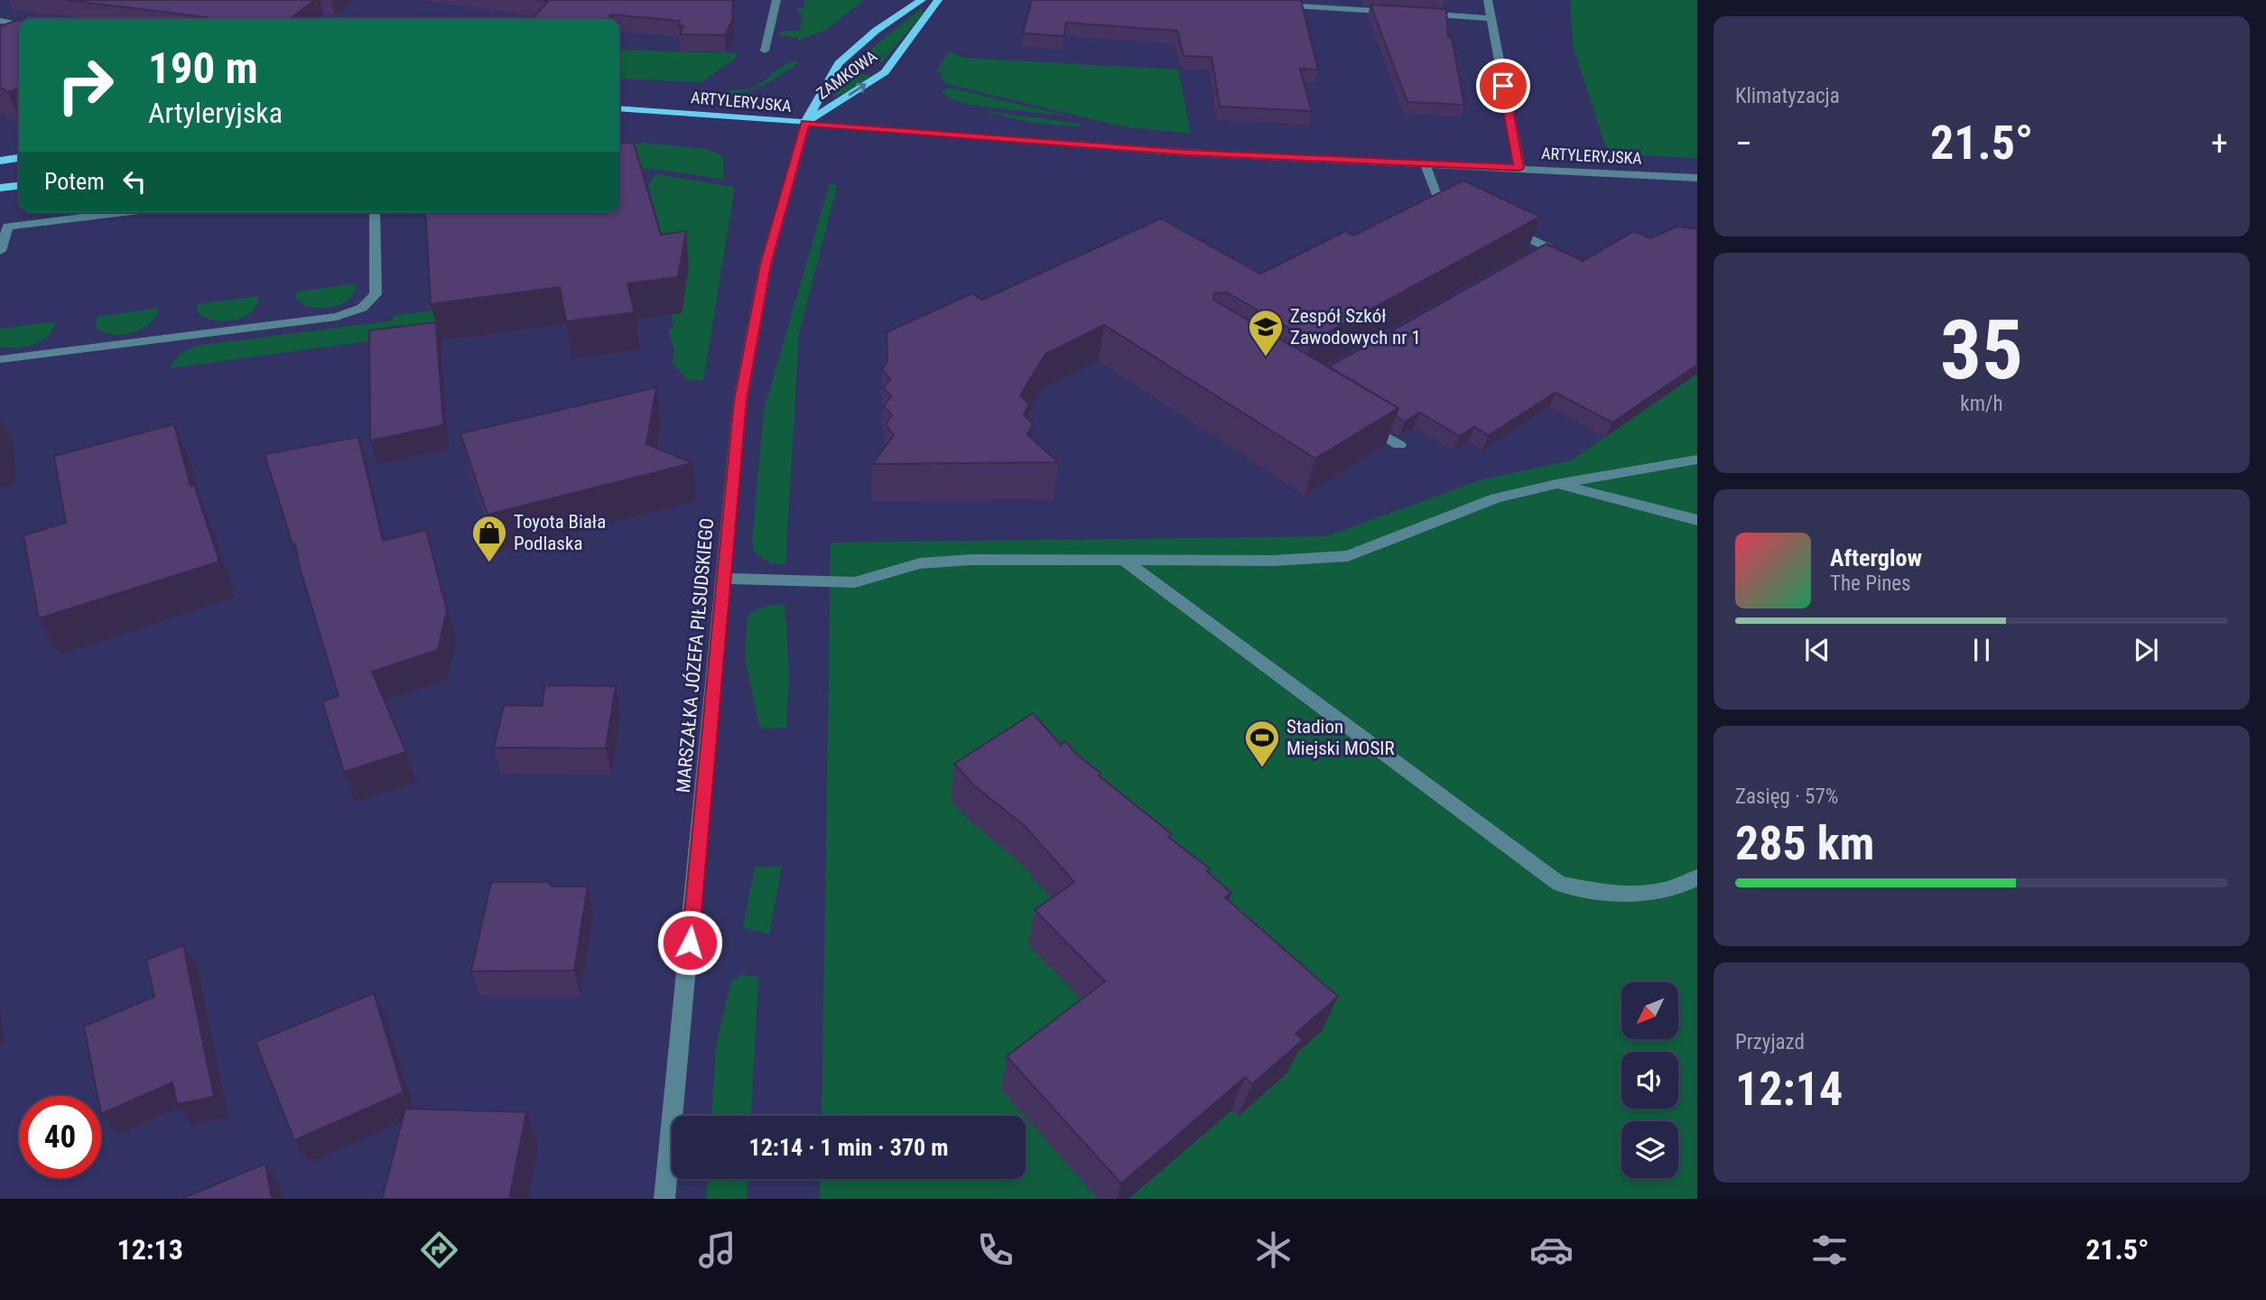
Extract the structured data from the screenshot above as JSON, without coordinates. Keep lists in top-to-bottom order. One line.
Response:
{"streets":{"main road":["ZAMKOWA","ARTYLERYJSKA"],"street":["MARSZAŁKA JÓZEFA PIŁSUDSKIEGO"]},"crossings":[["ZAMKOWA","ARTYLERYJSKA"],["ZAMKOWA","MARSZAŁKA JÓZEFA PIŁSUDSKIEGO"],["ARTYLERYJSKA","MARSZAŁKA JÓZEFA PIŁSUDSKIEGO"]],"places":{"school or university":["Zespół Szkół Zawodowych nr 1"],"shop":["Toyota Biała Podlaska"],"sports":["Stadion Miejski MOSIR"]},"north":"bottom left","page":{"tile":["Klimatyzacja",["35","km/h"],["Zasięg · 57%","285 km"],["Przyjazd","12:14"]],"turn":["190 m","Artyleryjska"],"heat":["−","21.5°","+"],"then":"Potem","song":["Afterglow","The Pines"],"limit":"40","trip":"12:14 · 1 min · 370 m","tabs":["12:13","21.5°"]}}
